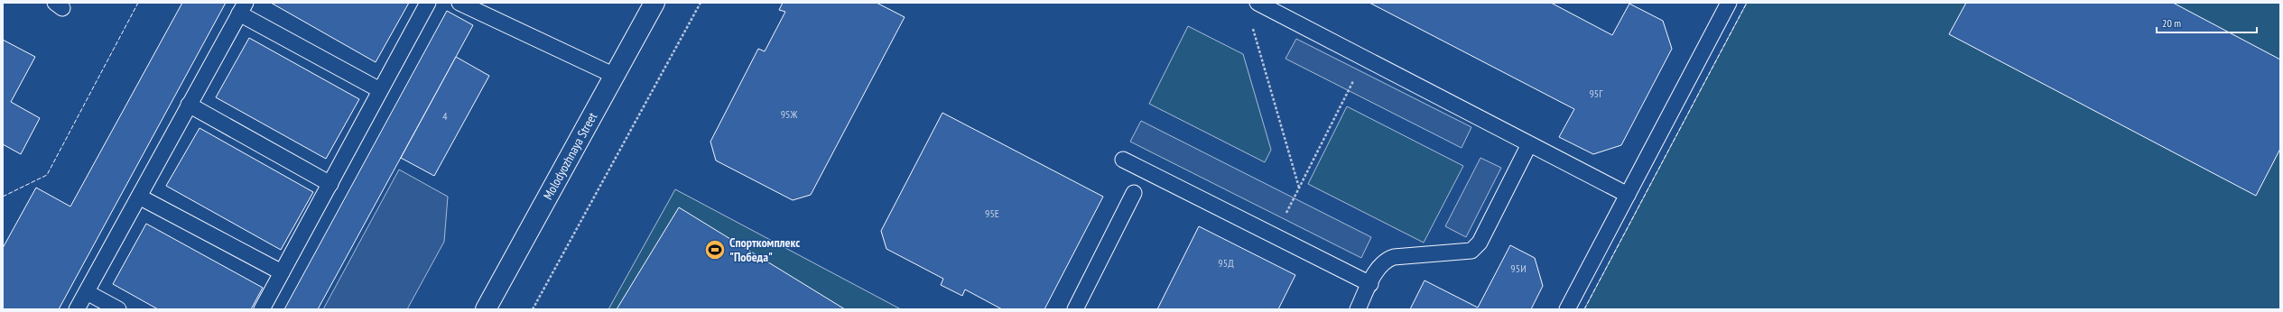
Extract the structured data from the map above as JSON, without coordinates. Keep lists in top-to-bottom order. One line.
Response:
{"streets":{"street":["Molodyozhnaya Street"]},"places":{"sports":["Спорткомплекс \"Победа\""]},"house_numbers":["95Г","95Ж","4","95Е","95Д","95И"],"scale_bar":"20 m"}
